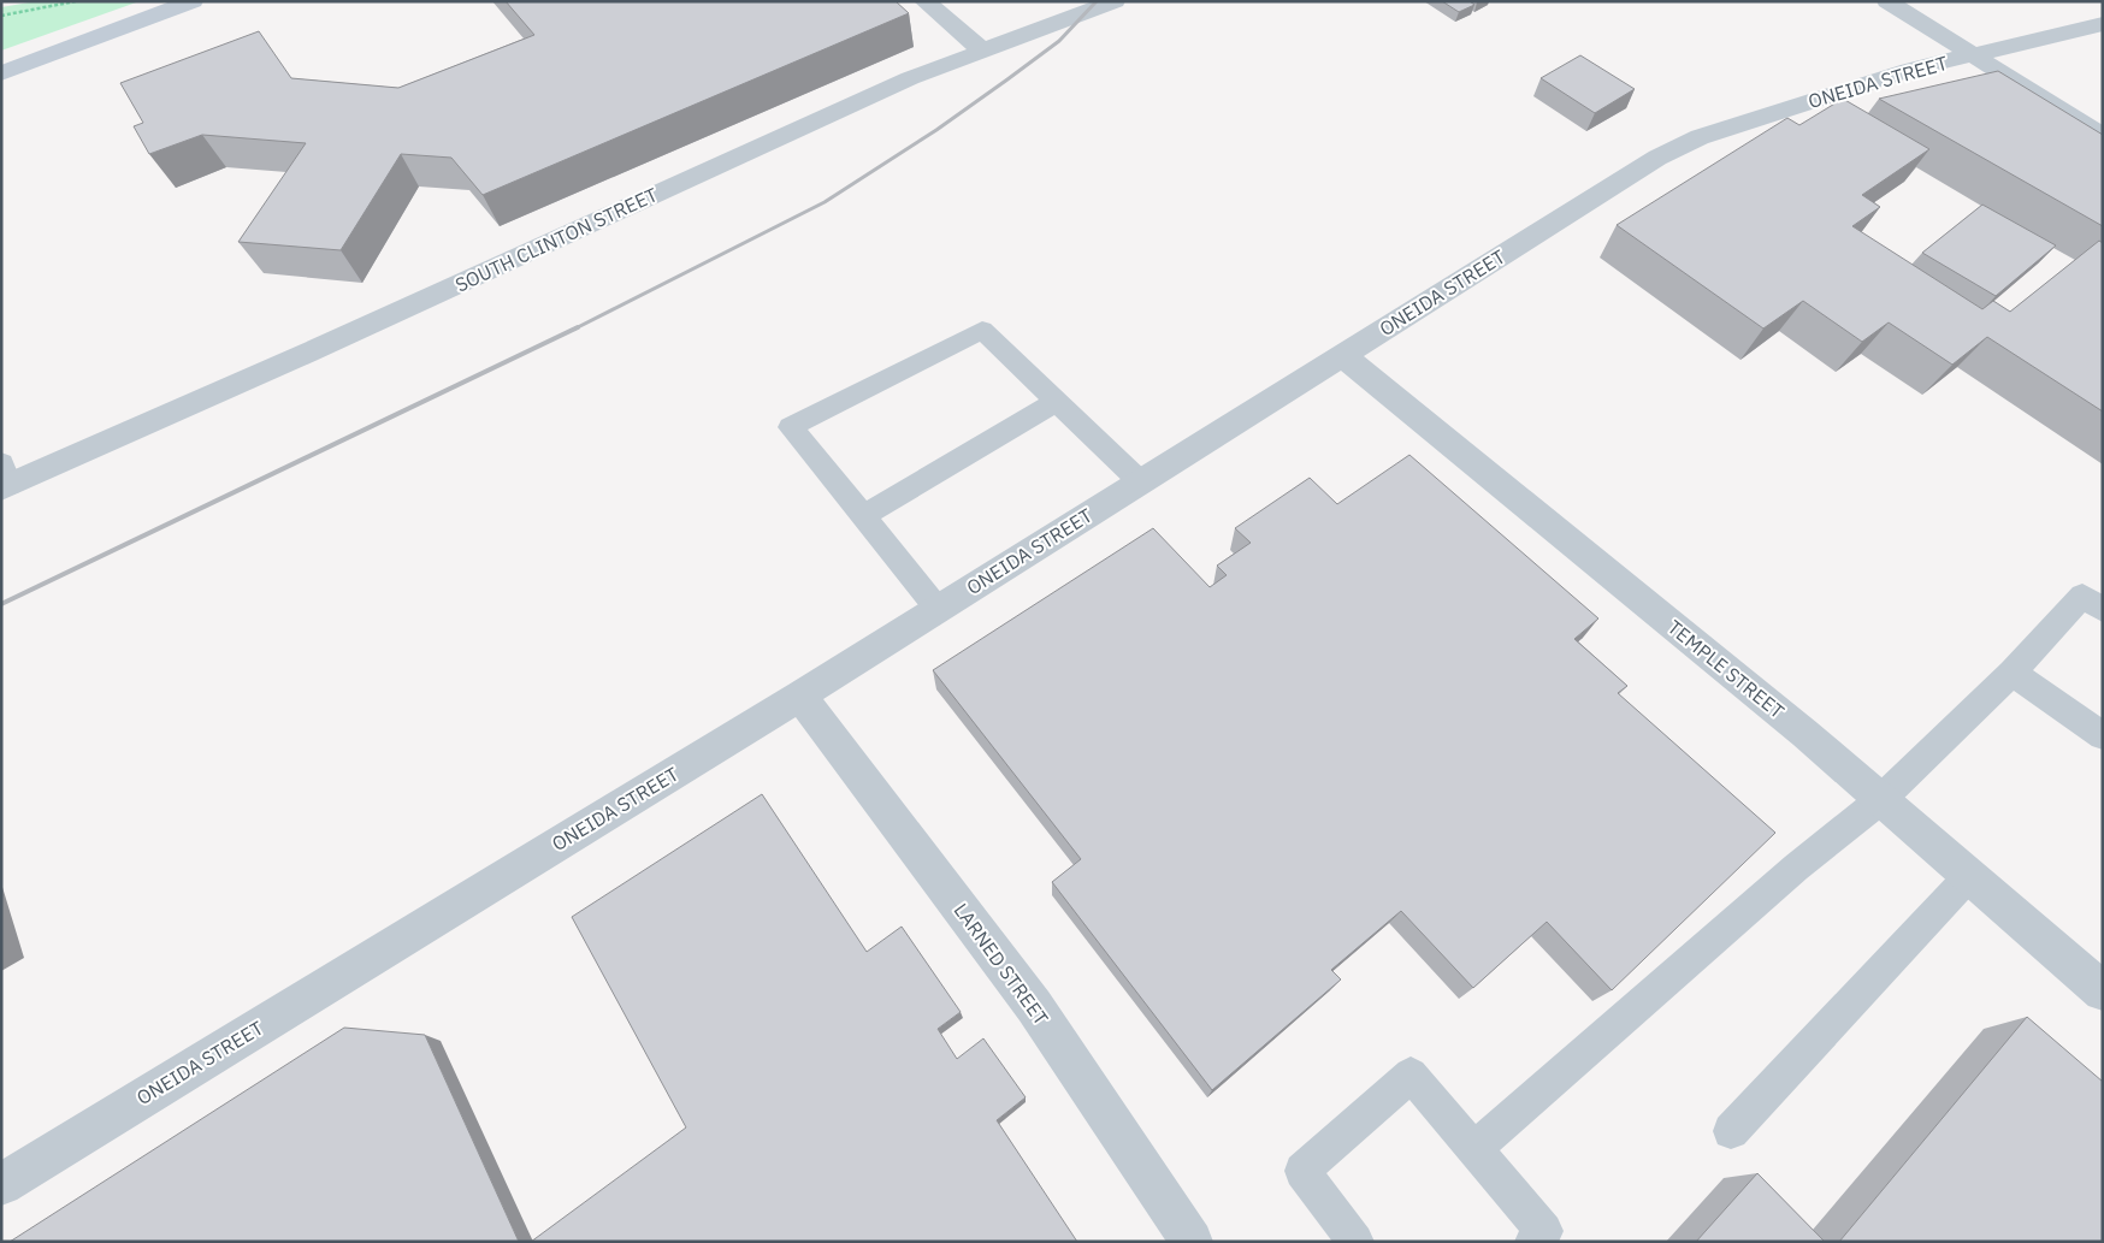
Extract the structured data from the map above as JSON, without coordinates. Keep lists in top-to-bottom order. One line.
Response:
{"streets":{"street":["ONEIDA STREET","SOUTH CLINTON STREET","TEMPLE STREET","LARNED STREET"]},"crossings":[["ONEIDA STREET","TEMPLE STREET"],["ONEIDA STREET","LARNED STREET"]]}
